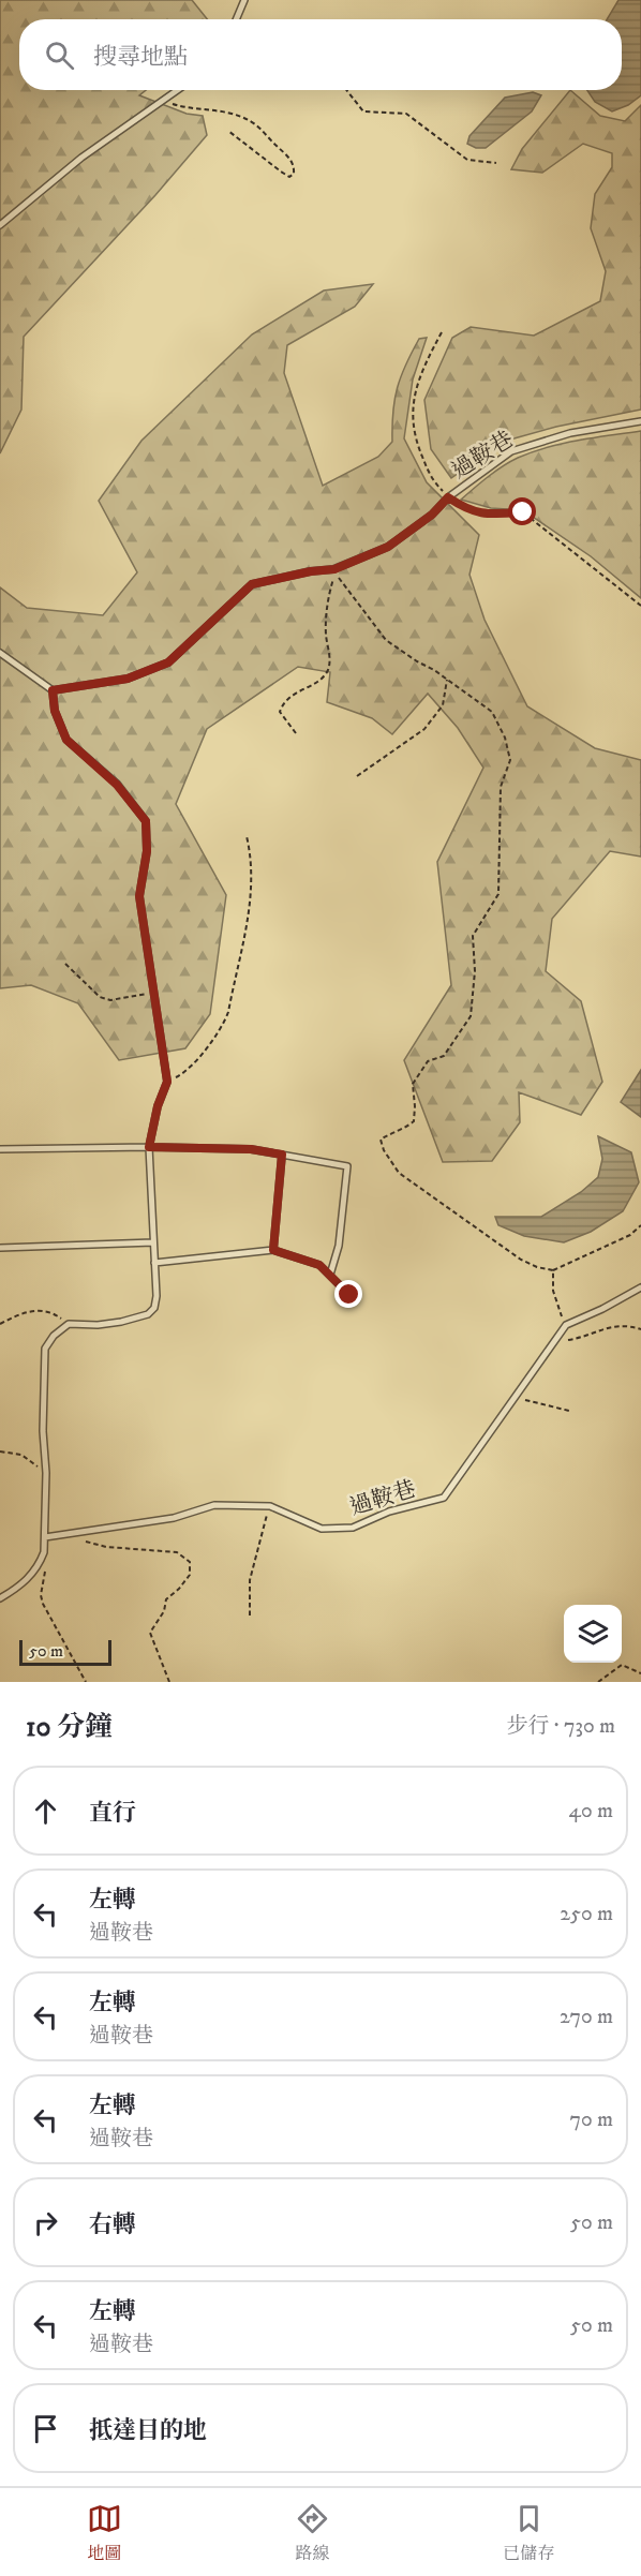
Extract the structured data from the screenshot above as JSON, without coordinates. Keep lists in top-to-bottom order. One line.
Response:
{"streets":{"lane":["過鞍巷"]},"scale_bar":"50 m","page":{"search":"搜尋地點","scale":"50 m","heading":["10 分鐘","步行 · 730 m"],"list":[["直行","40 m"],["左轉","過鞍巷","250 m"],["左轉","過鞍巷","270 m"],["左轉","過鞍巷","70 m"],["右轉","50 m"],["左轉","過鞍巷","50 m"],"抵達目的地"],"nav":["地圖","路線","已儲存"]}}
